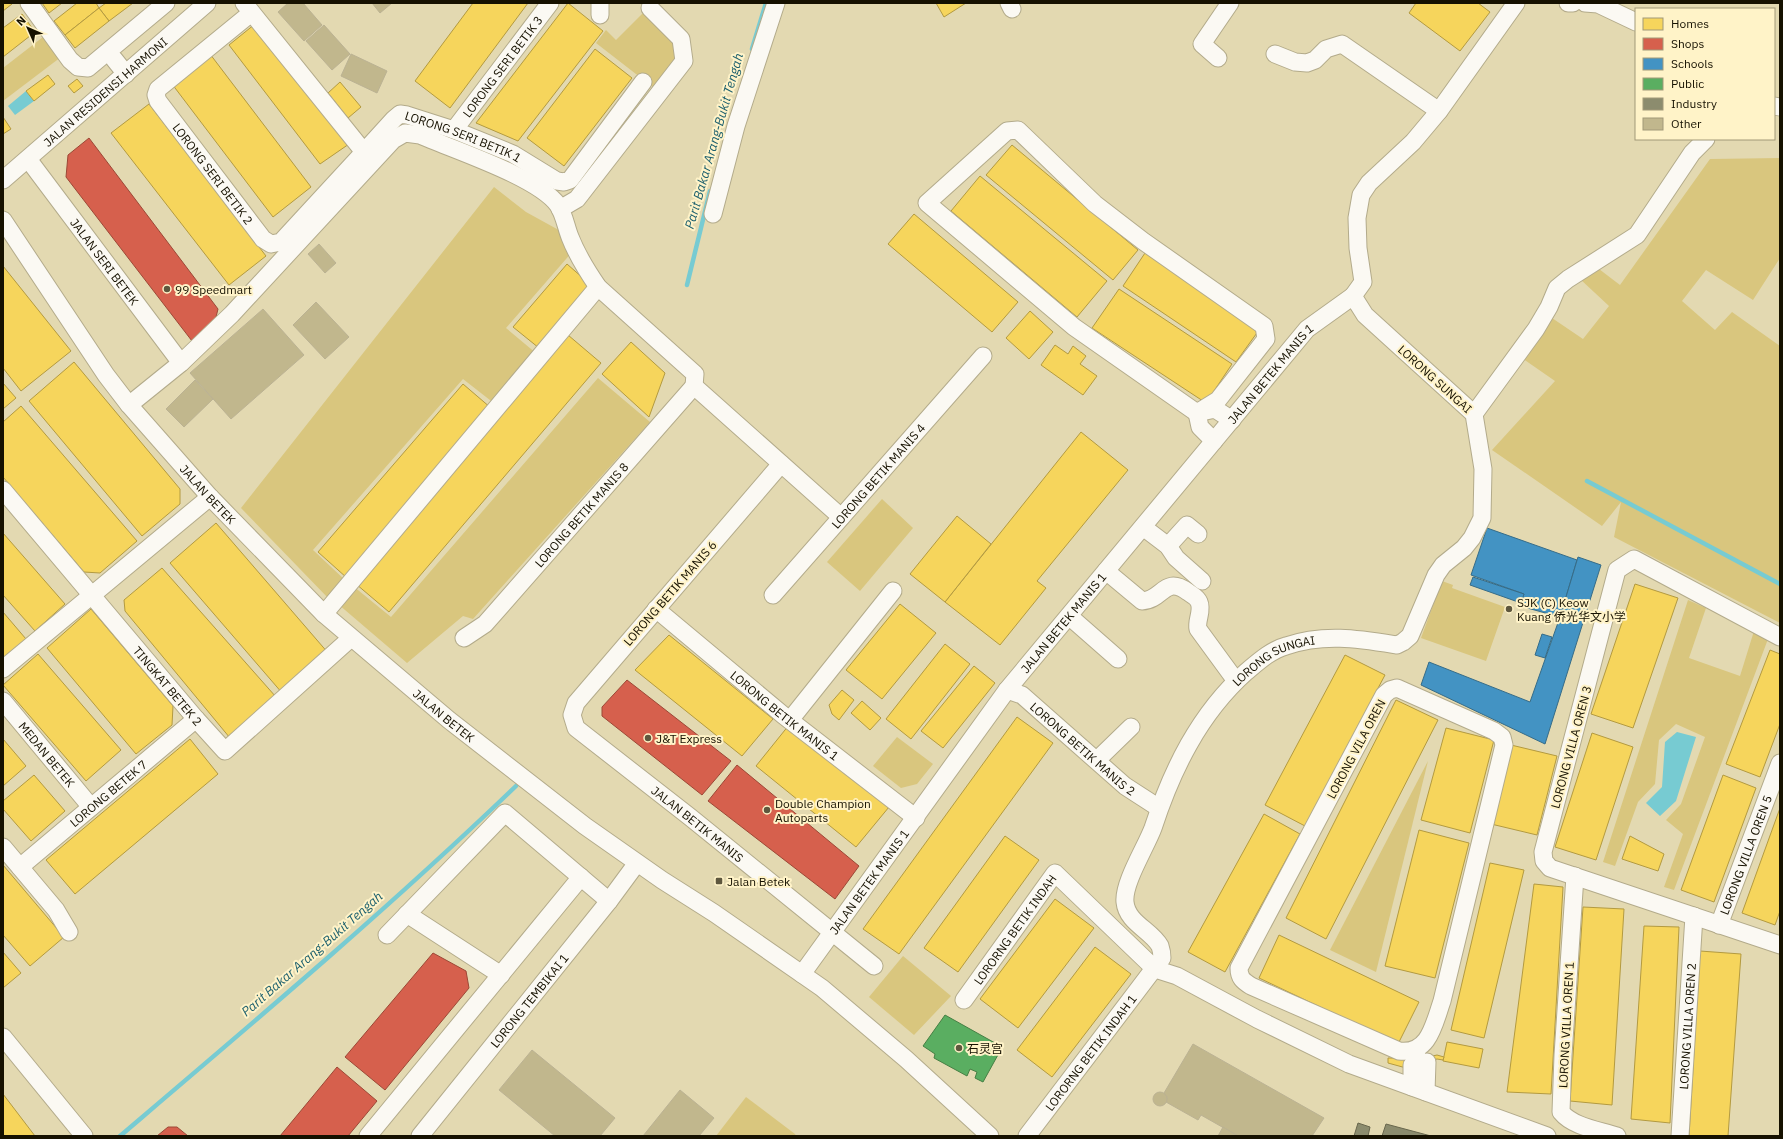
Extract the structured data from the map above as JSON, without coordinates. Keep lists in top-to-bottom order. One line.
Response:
{"streets":{"street":["LORONG SERI BETIK 3","JALAN RESIDENSI HARMONI","LORONG SERI BETIK 1","LORONG SERI BETIK 2","JALAN SERI BETEK","JALAN BETEK MANIS 1","LORONG SUNGAI","LORONG BETIK MANIS 4","JALAN BETEK","LORONG BETIK MANIS 8","LORONG BETIK MANIS 6","TINGKAT BETEK 2","LORONG BETIK MANIS 1","LORONG VILLA OREN 3","LORONG BETIK MANIS 2","LORONG VILA OREN","MEDAN BETEK","LORONG BETEK 7","JALAN BETIK MANIS","LORONG VILLA OREN 5","LORORNG BETIK INDAH","LORONG TEMBIKAI 1","LORONG VILLA OREN 1","LORONG VILLA OREN 2","LORORNG BETIK INDAH 1"]},"crossings":[["LORONG SERI BETIK 3","LORONG SERI BETIK 1"],["JALAN RESIDENSI HARMONI","JALAN SERI BETEK"],["LORONG SERI BETIK 1","LORONG SERI BETIK 2"],["JALAN BETEK MANIS 1","LORONG SUNGAI"],["JALAN BETEK MANIS 1","JALAN BETEK"],["JALAN BETEK MANIS 1","LORONG BETIK MANIS 1"],["JALAN BETEK MANIS 1","LORONG BETIK MANIS 2"],["JALAN BETEK MANIS 1","JALAN BETIK MANIS"],["LORONG SUNGAI","LORONG BETIK MANIS 2"],["LORONG SUNGAI","LORORNG BETIK INDAH"],["LORONG SUNGAI","LORORNG BETIK INDAH 1"],["JALAN BETEK","TINGKAT BETEK 2"],["JALAN BETEK","LORONG TEMBIKAI 1"],["LORONG BETIK MANIS 6","LORONG BETIK MANIS 1"],["LORONG BETIK MANIS 6","JALAN BETIK MANIS"],["TINGKAT BETEK 2","LORONG BETEK 7"],["LORONG VILLA OREN 3","LORONG VILLA OREN 5"],["LORONG VILLA OREN 3","LORONG VILLA OREN 1"],["LORONG VILLA OREN 3","LORONG VILLA OREN 2"],["MEDAN BETEK","LORONG BETEK 7"],["LORORNG BETIK INDAH","LORORNG BETIK INDAH 1"]],"water":["Parit Bakar Arang-Bukit Tengah"],"places":{"other":["99 Speedmart","SJK (C) Keow Kuang 侨光华文小学","J&T Express","Double Champion Autoparts","石灵宫"],"transit":["Jalan Betek"]},"legend":["Homes","Shops","Schools","Public","Industry","Other"],"north":"top left"}
